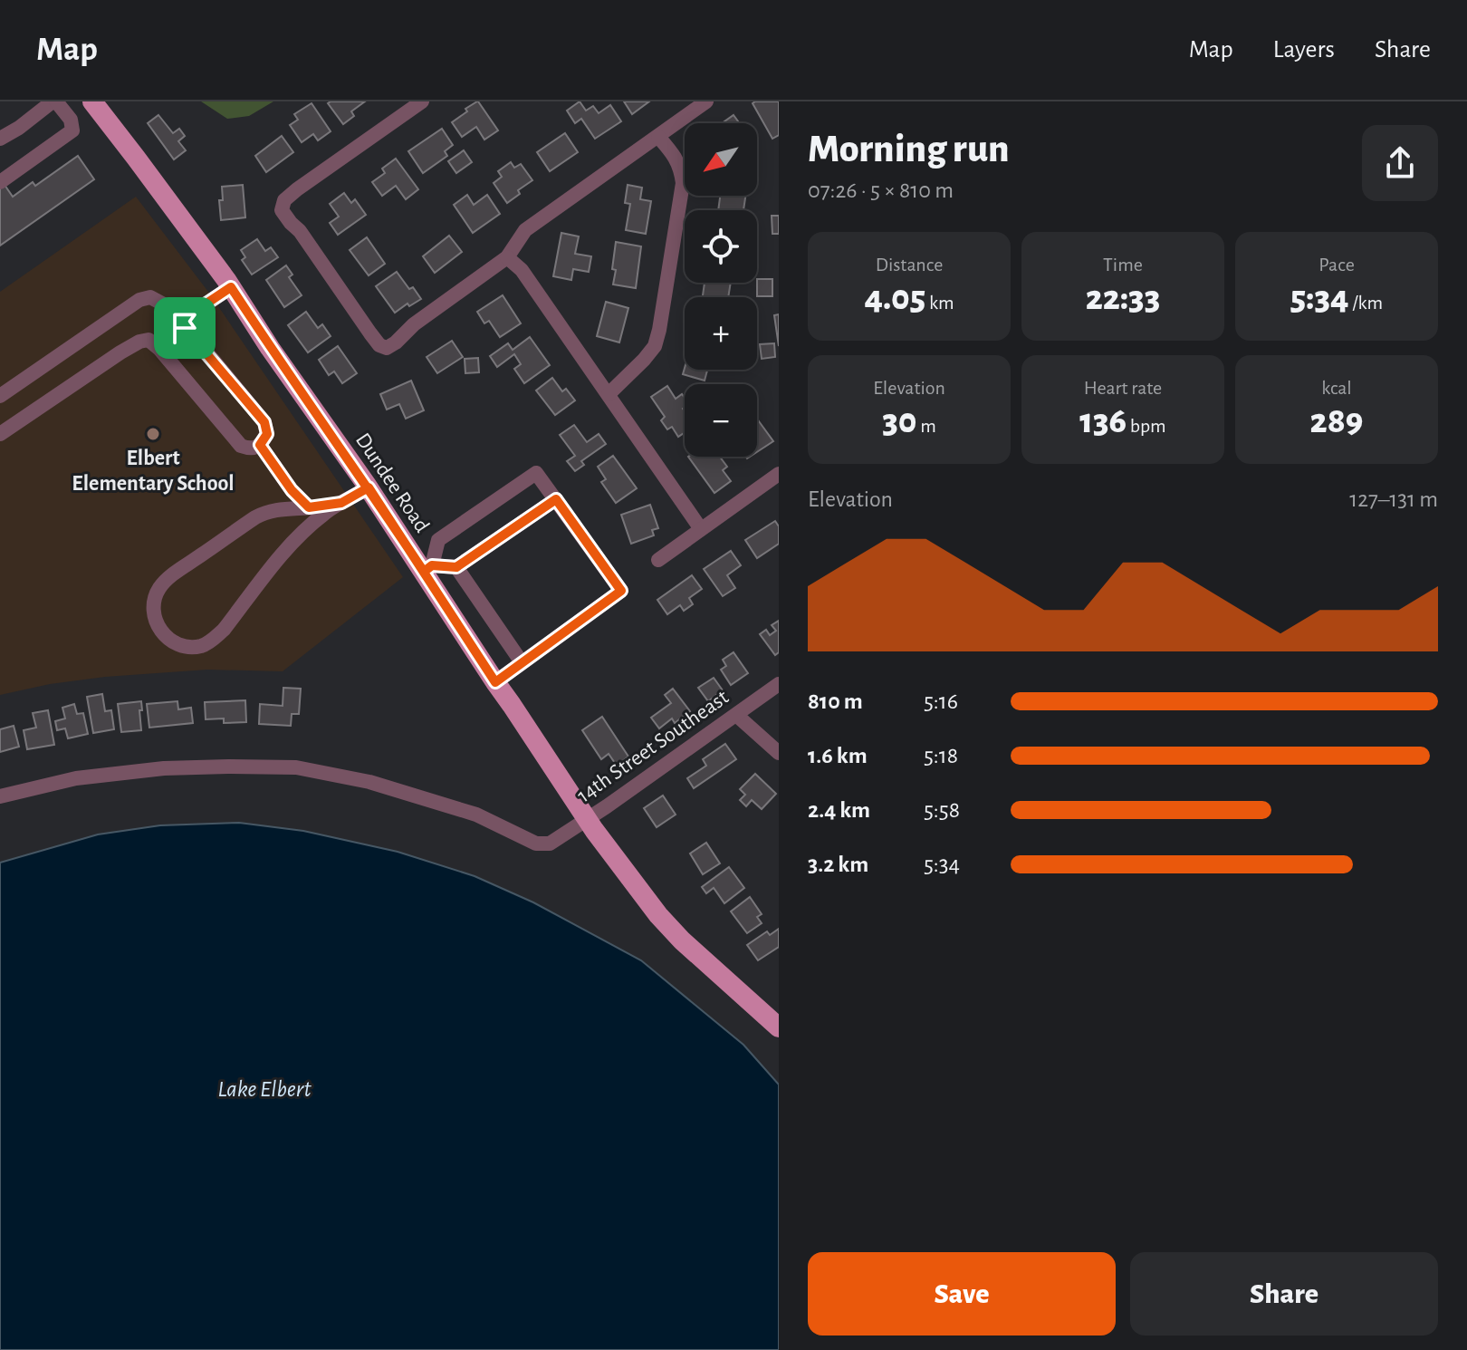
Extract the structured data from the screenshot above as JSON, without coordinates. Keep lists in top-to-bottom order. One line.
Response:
{"streets":{"main road":["Dundee Road"],"street":["14th Street Southeast"]},"crossings":[["Dundee Road","14th Street Southeast"]],"water":["Lake Elbert"],"places":["Elbert Elementary School"],"north":"bottom left","page":{"header":"Map","nav":["Map","Layers","Share"],"heading":["Morning run","07:26 · 5 × 810 m"],"map_buttons":["+","−"],"stats":[["Distance","4.05 km"],["Time","22:33"],["Pace","5:34 /km"],["Elevation","30 m"],["Heart rate","136 bpm"],["kcal","289"]],"chart":["Elevation","127–131 m"],"list":[{"name":"810 m","note":"5:16"},{"name":"1.6 km","note":"5:18"},{"name":"2.4 km","note":"5:58"},{"name":"3.2 km","note":"5:34"}],"buttons":["Save","Share"]}}
